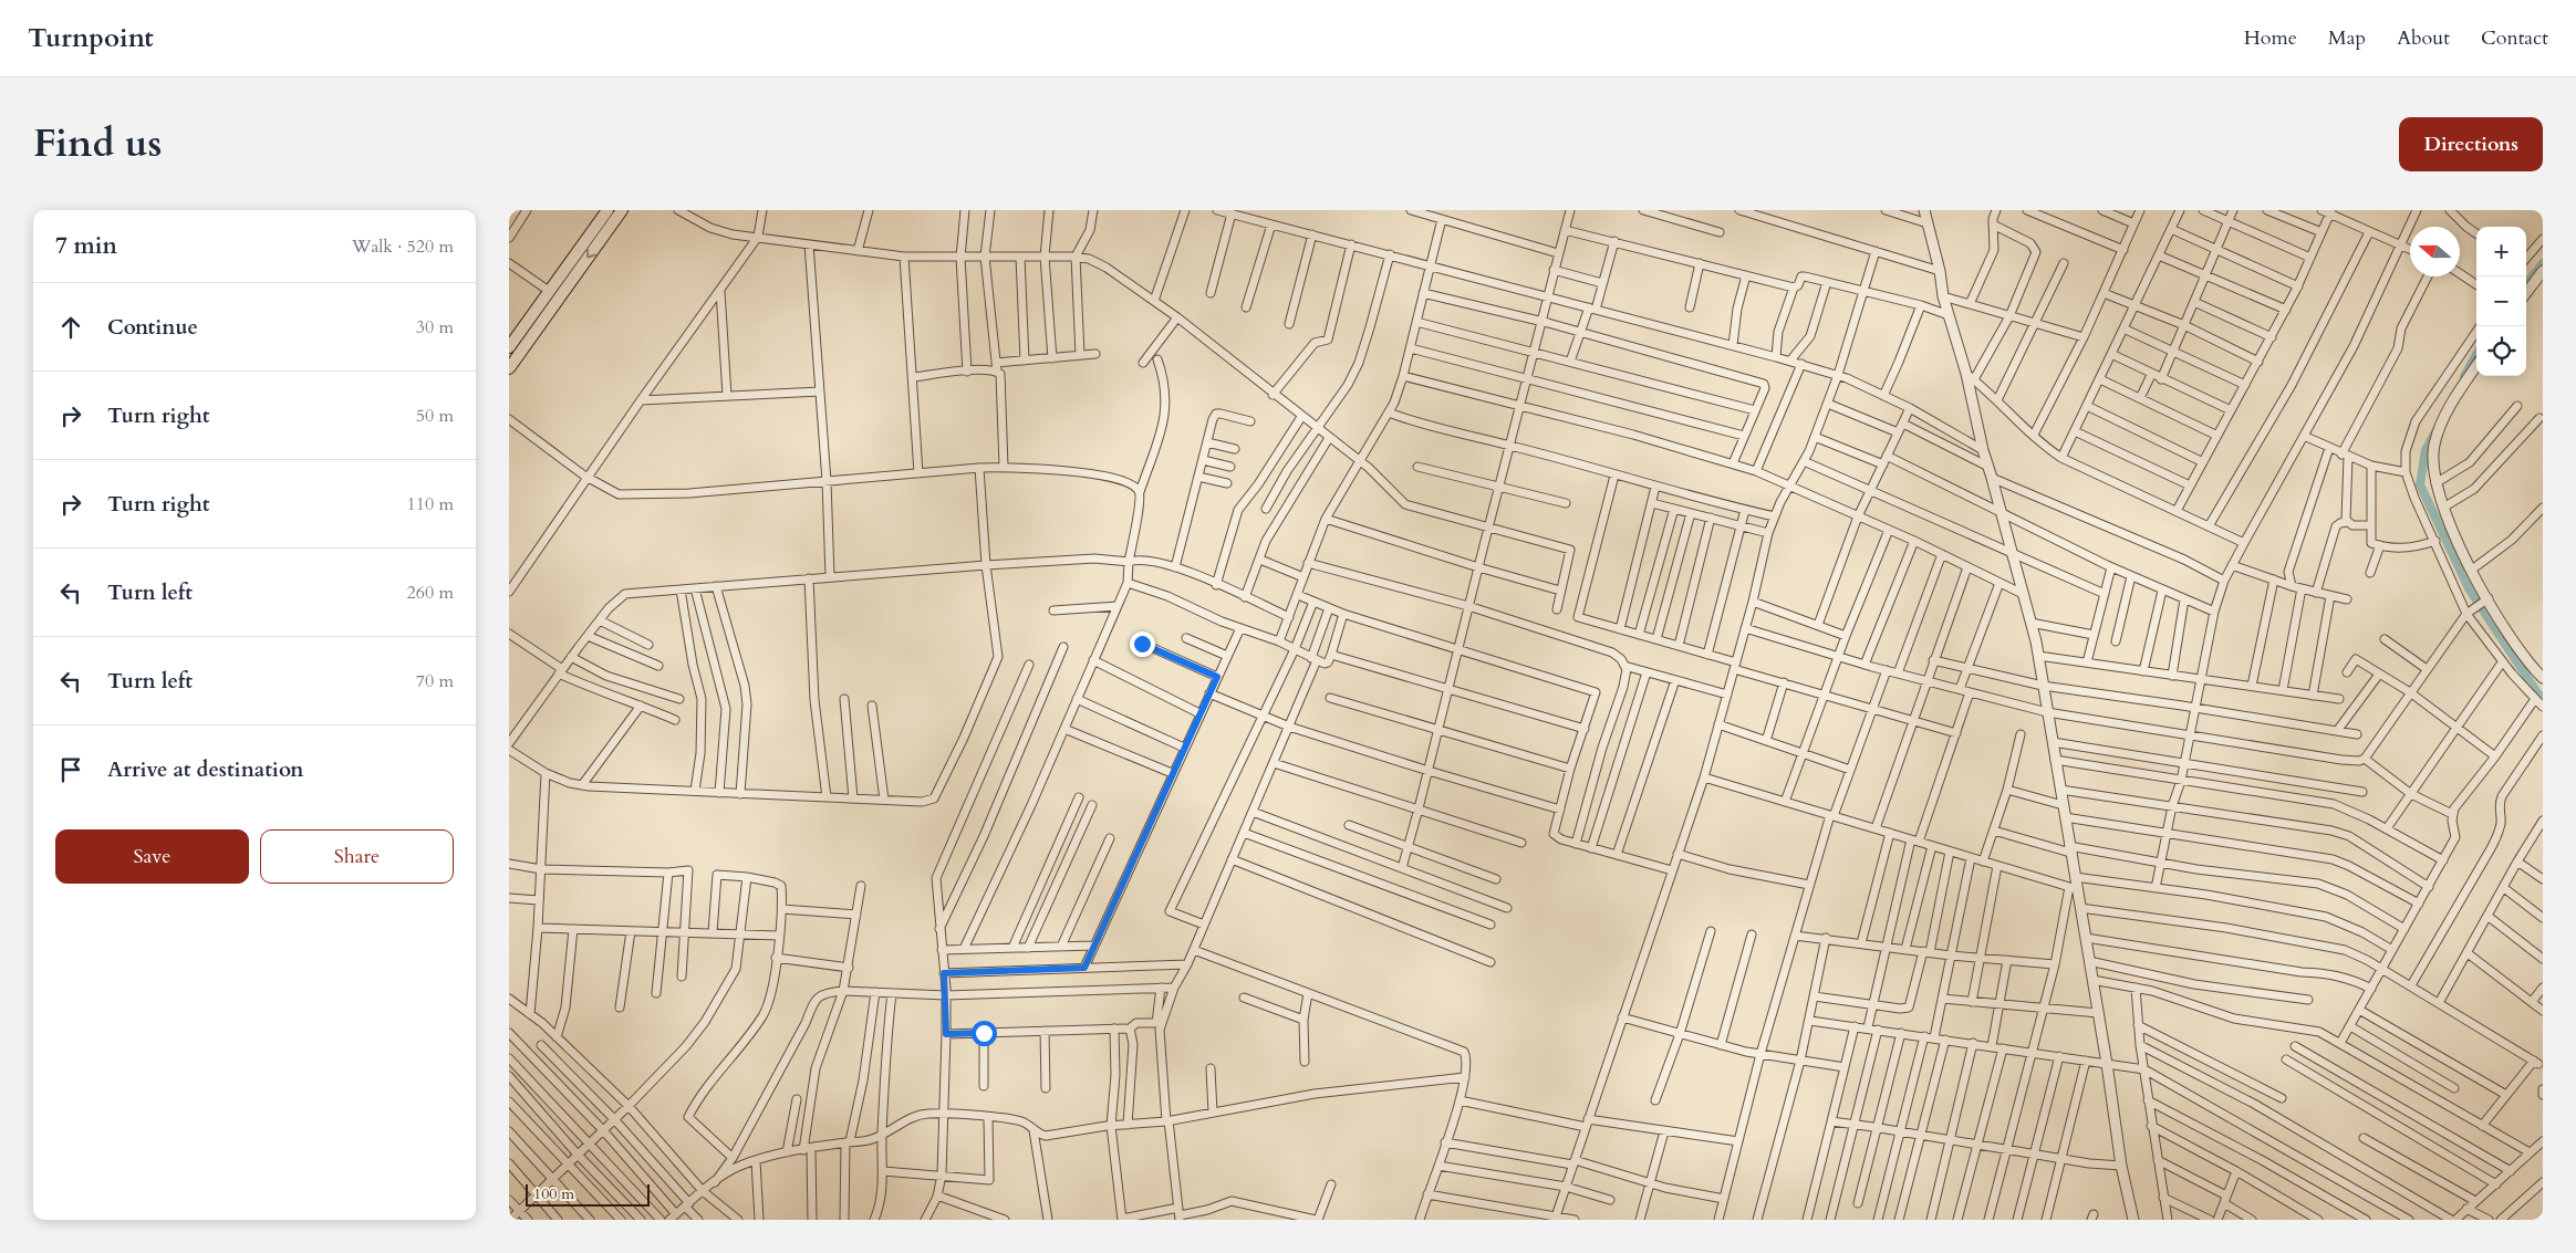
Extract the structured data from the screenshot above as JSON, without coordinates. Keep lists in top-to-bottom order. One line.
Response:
{"scale_bar":"100 m","north":"left","page":{"header":"Turnpoint","nav":["Home","Map","About","Contact"],"title":"Find us","buttons":["Directions",["Save","Share"]],"heading":["7 min","Walk · 520 m"],"map_buttons":["+","−"],"list":[["Continue","30 m"],["Turn right","50 m"],["Turn right","110 m"],["Turn left","260 m"],["Turn left","70 m"],"Arrive at destination"],"scale":"100 m"}}
